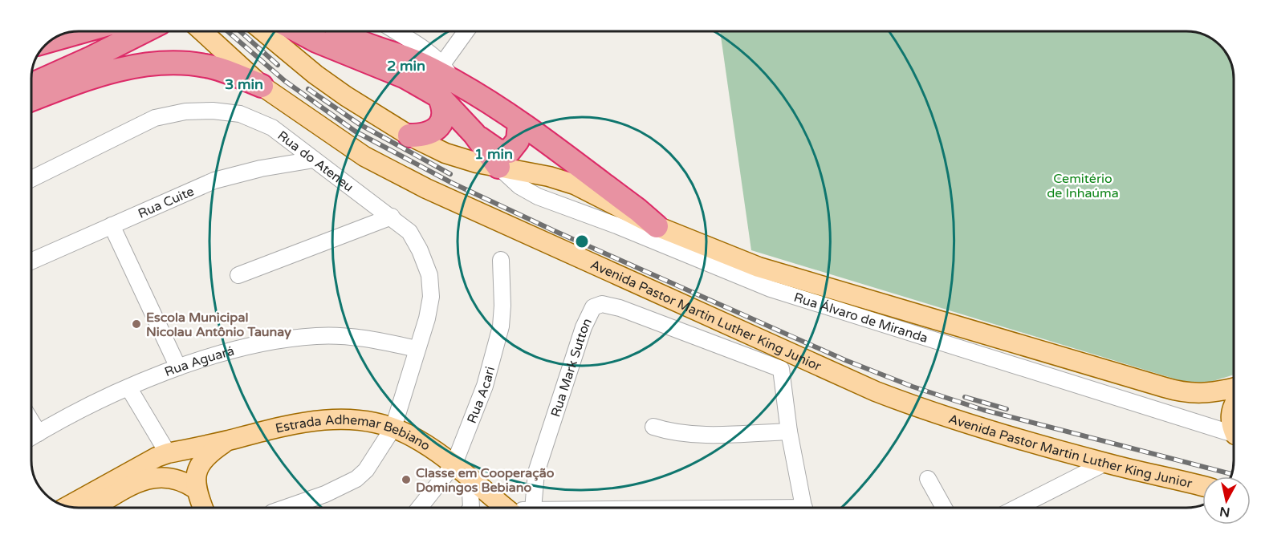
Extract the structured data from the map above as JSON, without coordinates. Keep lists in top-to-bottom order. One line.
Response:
{"streets":{"main road":["Avenida Pastor Martin Luther King Junior","Estrada Adhemar Bebiano"],"street":["Rua do Ateneu","Rua Cuite","Rua Álvaro de Miranda","Rua Aguará","Rua Mark Sutton","Rua Acari"]},"crossings":[["Rua do Ateneu","Rua Cuite"],["Rua do Ateneu","Rua Aguará"],["Rua do Ateneu","Estrada Adhemar Bebiano"],["Rua Acari","Estrada Adhemar Bebiano"]],"parks":["Cemitério de Inhaúma"],"places":["Escola Municipal Nicolau Antônio Taunay","Classe em Cooperação Domingos Bebiano"],"north":"bottom","rings":["2 min","3 min","1 min"]}
